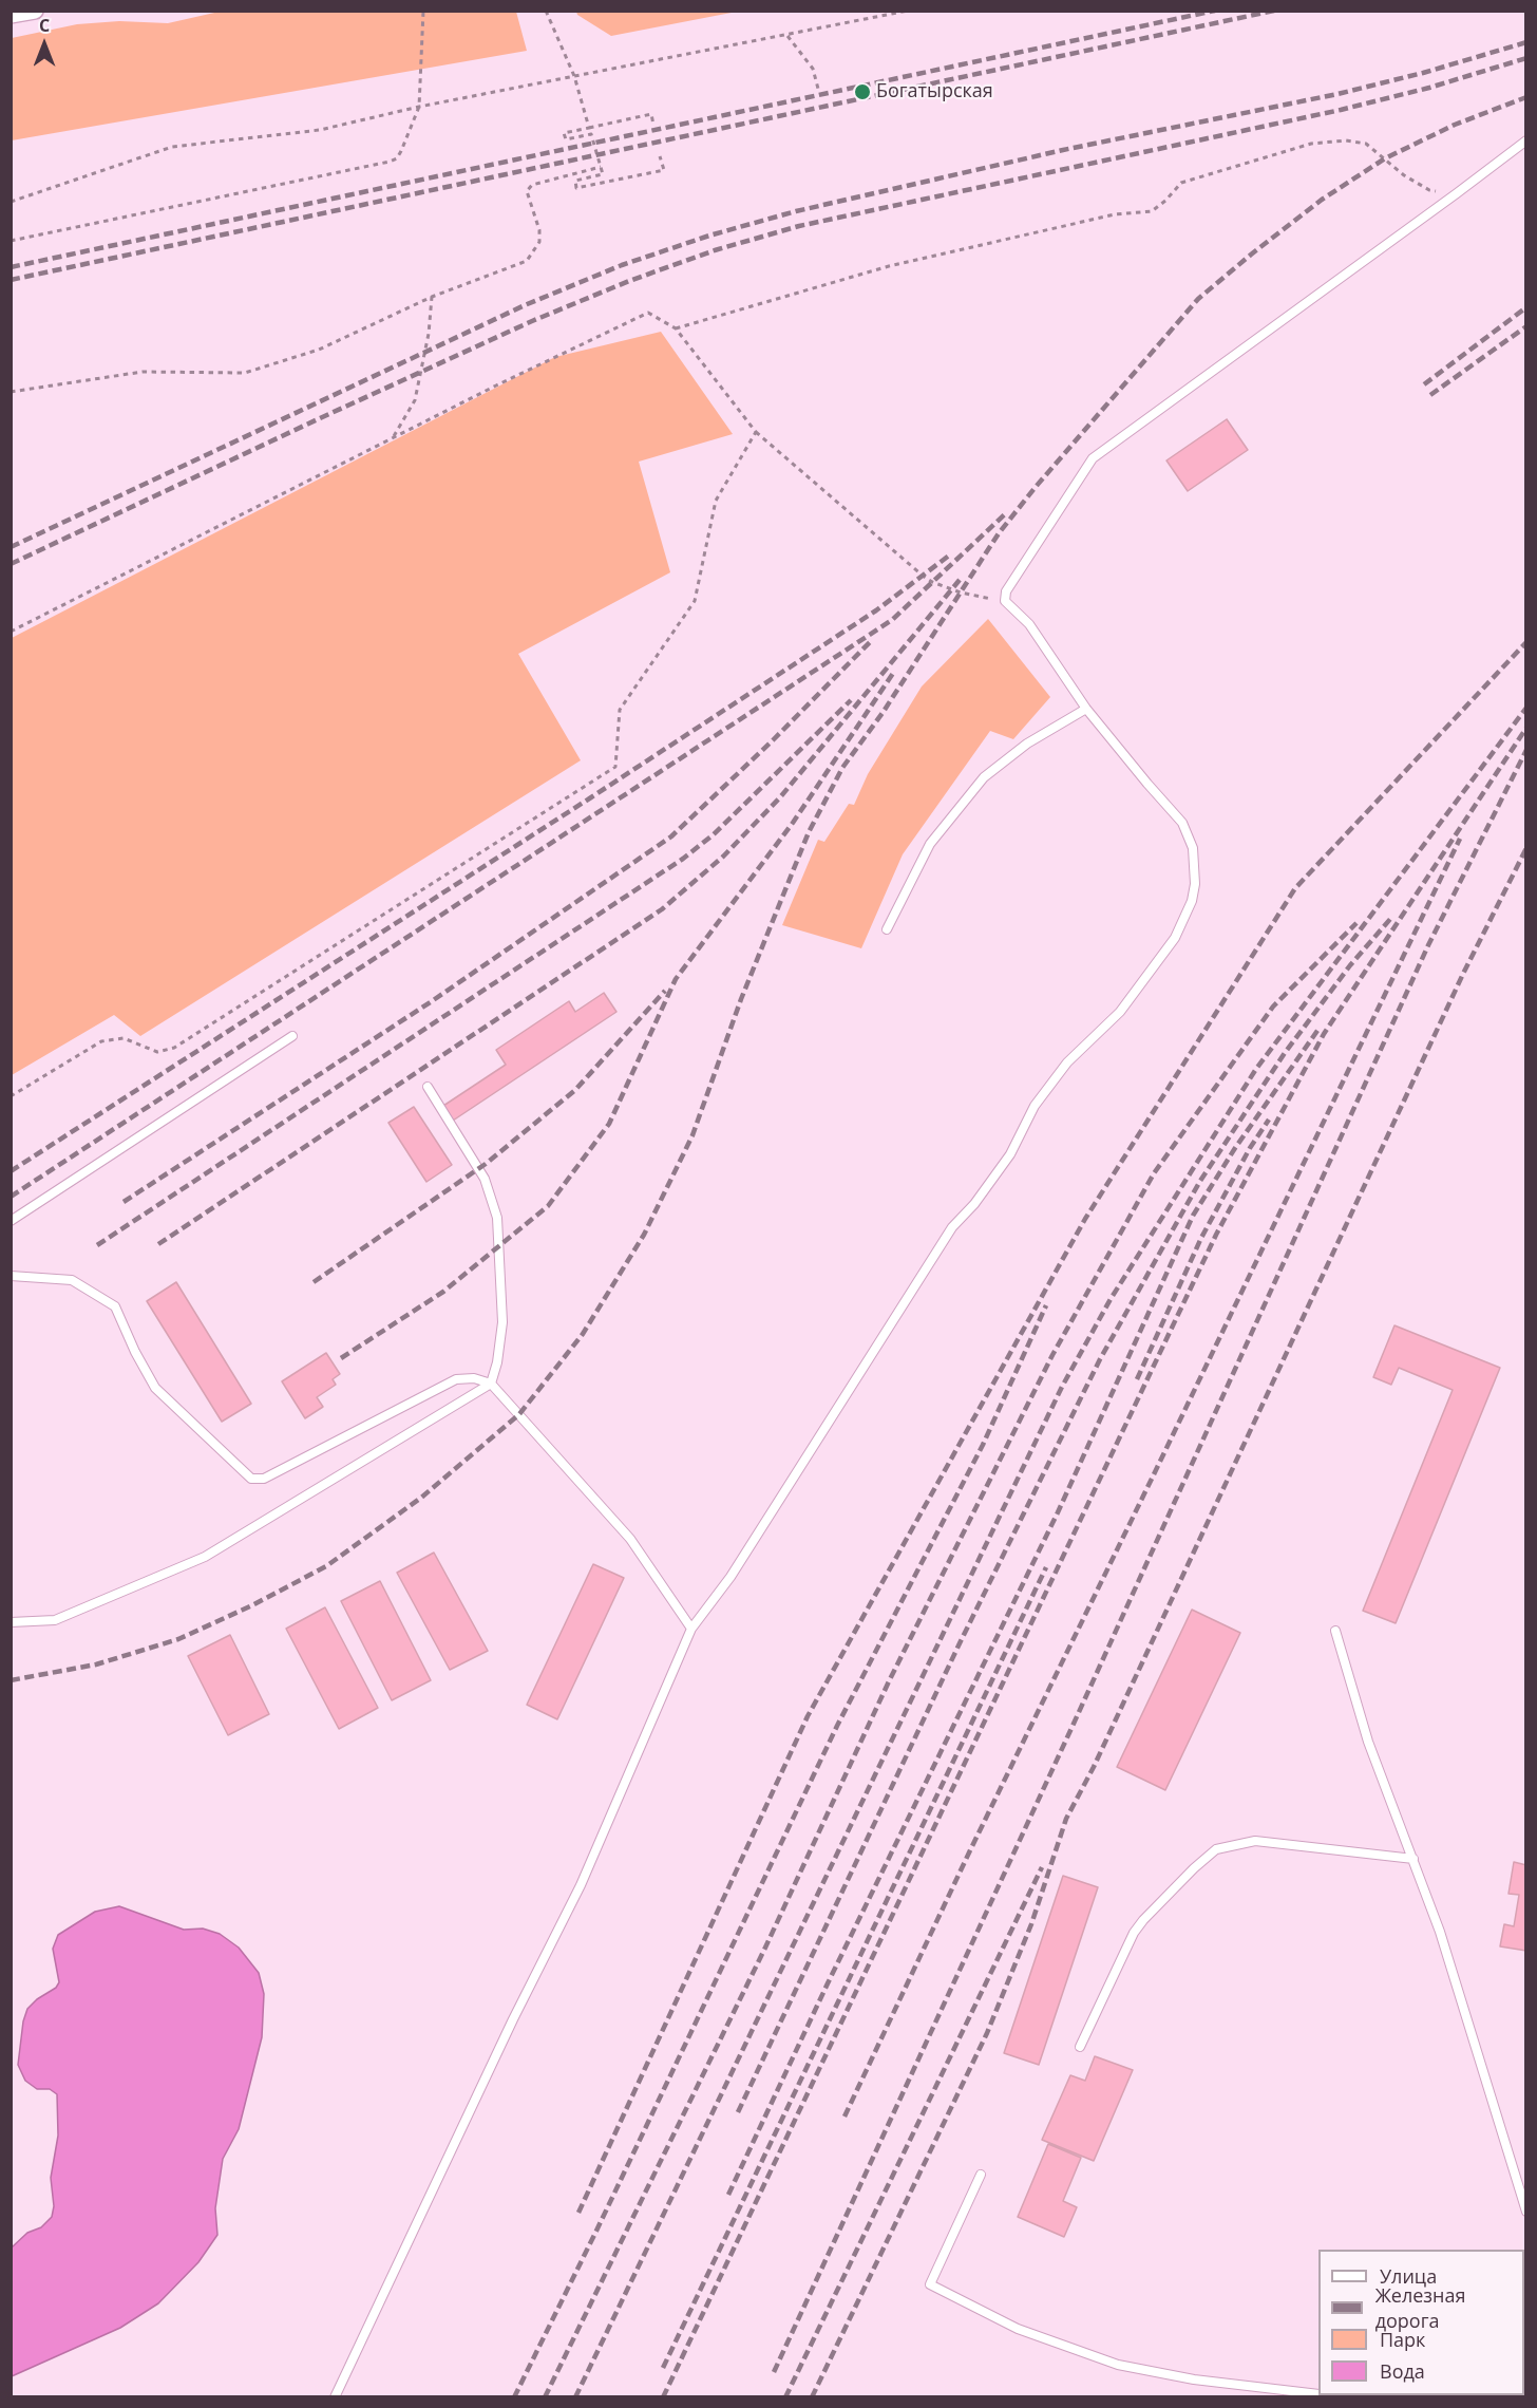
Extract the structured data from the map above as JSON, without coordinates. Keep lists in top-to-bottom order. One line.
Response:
{"places":["Богатырская"],"legend":["Улица","Железная дорога","Парк","Вода"],"north":"top"}
